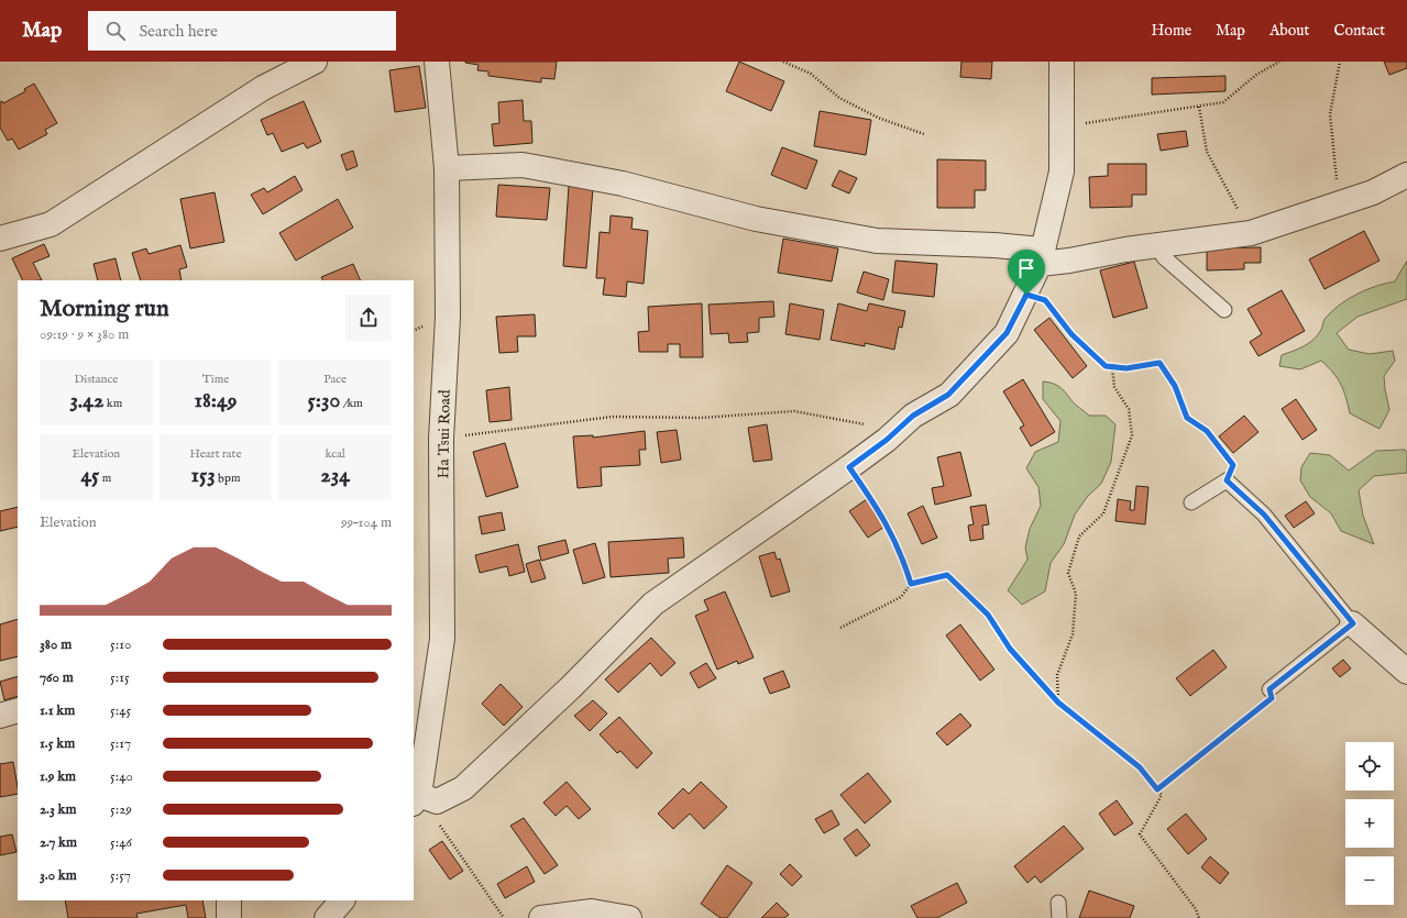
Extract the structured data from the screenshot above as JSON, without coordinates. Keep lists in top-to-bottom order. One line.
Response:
{"streets":{"street":["Ha Tsui Road"]},"page":{"header":"Map","search":"Search here","nav":["Home","Map","About","Contact"],"heading":["Morning run","09:19 · 9 × 380 m"],"stats":[["Distance","3.42 km"],["Time","18:49"],["Pace","5:30 /km"],["Elevation","45 m"],["Heart rate","153 bpm"],["kcal","234"]],"chart":["Elevation","99–104 m"],"list":[{"name":"380 m","note":"5:10"},{"name":"760 m","note":"5:15"},{"name":"1.1 km","note":"5:45"},{"name":"1.5 km","note":"5:17"},{"name":"1.9 km","note":"5:40"},{"name":"2.3 km","note":"5:29"},{"name":"2.7 km","note":"5:46"},{"name":"3.0 km","note":"5:57"}],"map_buttons":["+","−"]}}
